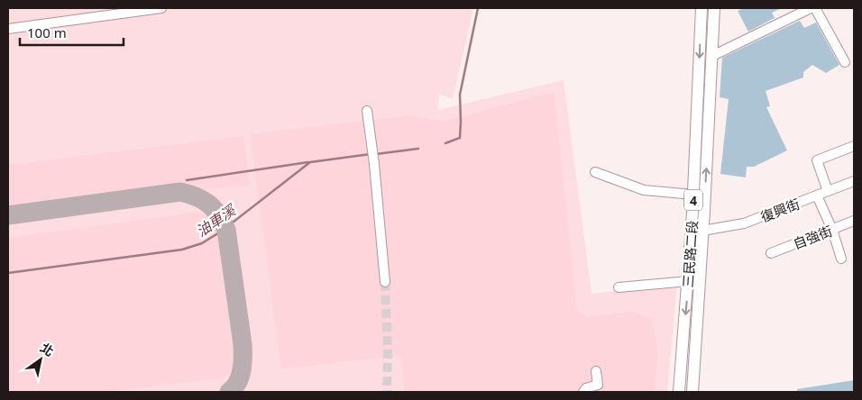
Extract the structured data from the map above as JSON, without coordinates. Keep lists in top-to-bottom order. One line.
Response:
{"streets":{"main road":["4","三民路二段"],"lane":["復興街","自強街"]},"crossings":[["復興街","三民路二段"]],"water":["油車溪"],"scale_bar":"100 m","north":"top right"}
